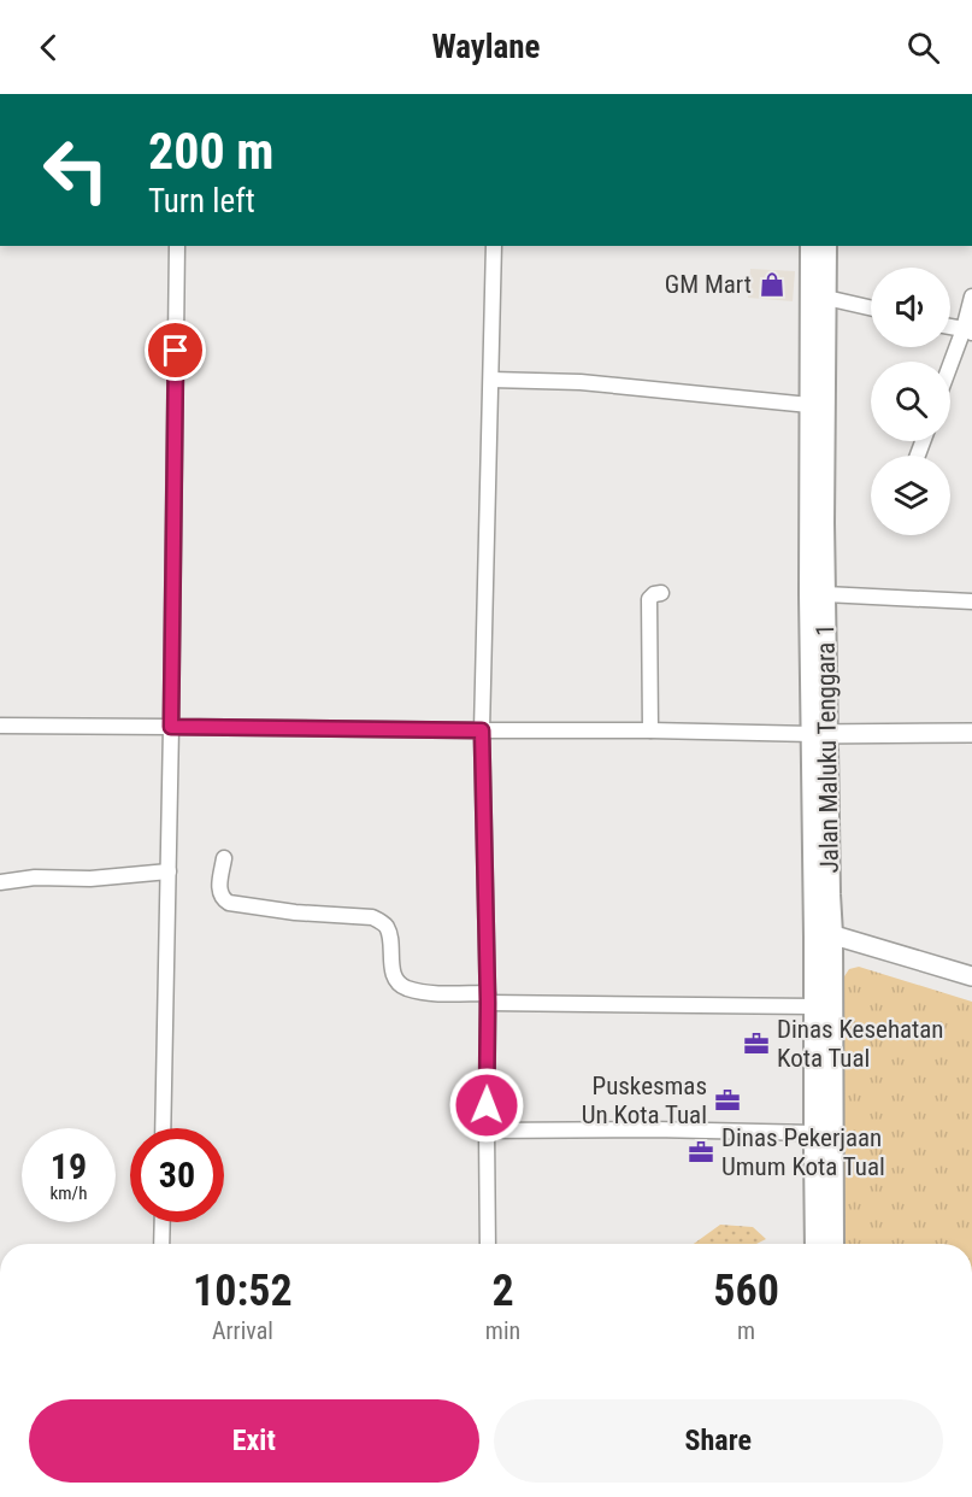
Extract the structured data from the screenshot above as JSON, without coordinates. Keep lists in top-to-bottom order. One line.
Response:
{"streets":{"main road":["Jalan Maluku Tenggara 1"]},"places":{"shop":["GM Mart"],"office":["Dinas Kesehatan Kota Tual","Puskesmas Un Kota Tual","Dinas Pekerjaan Umum Kota Tual"]},"page":{"header":"Waylane","turn":["200 m","Turn left"],"speed":"19 km/h","limit":"30","eta":["10:52","Arrival","2","min","560","m"],"buttons":["Exit","Share"]}}
